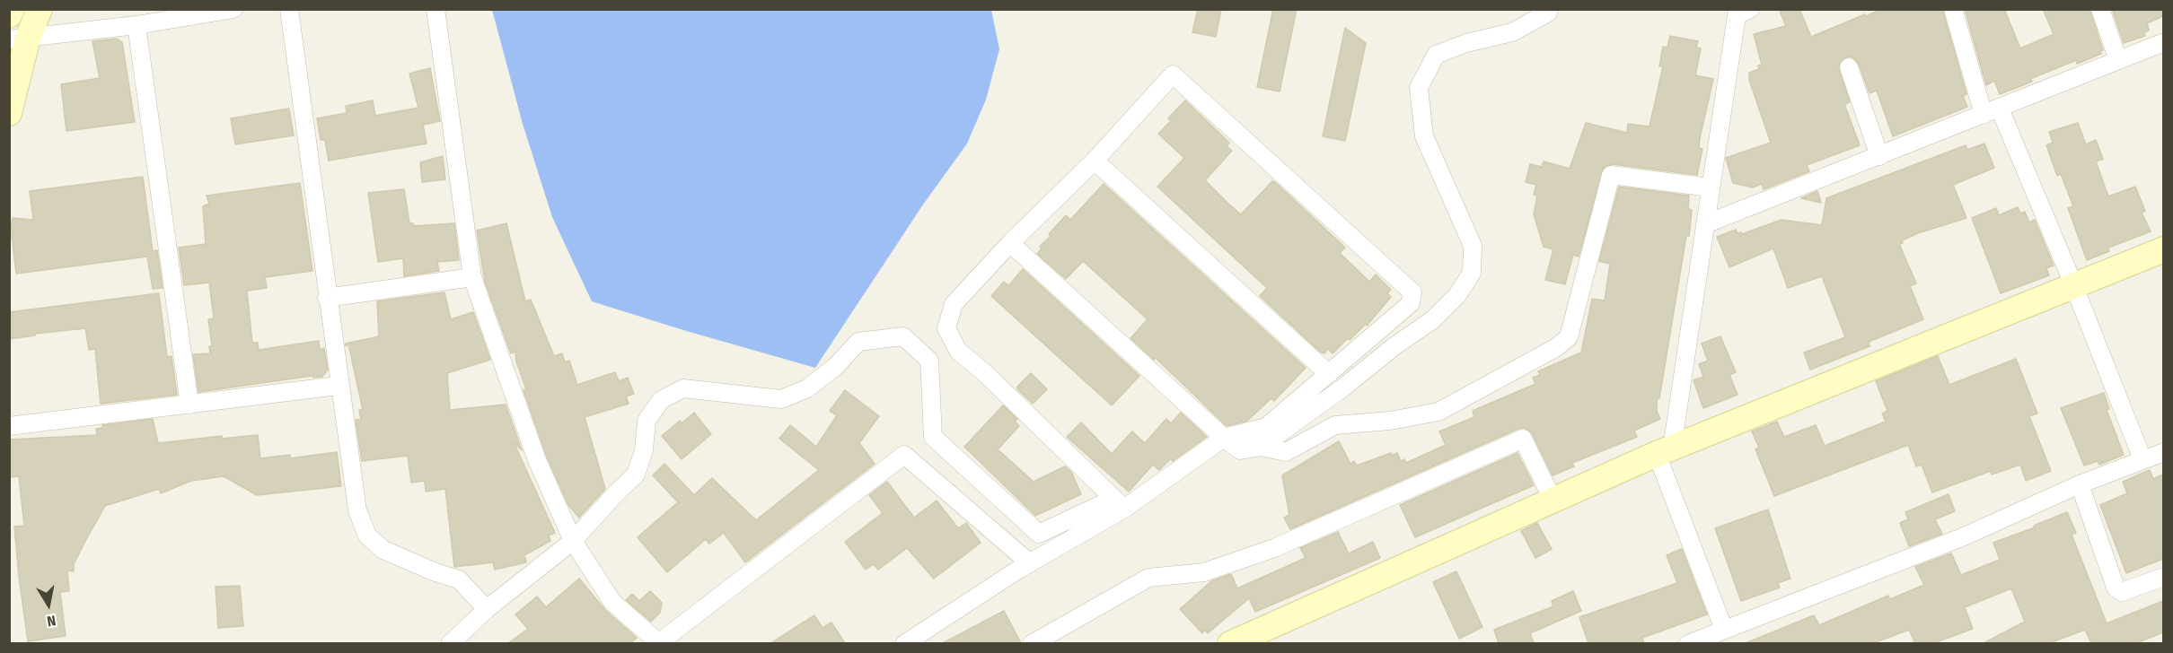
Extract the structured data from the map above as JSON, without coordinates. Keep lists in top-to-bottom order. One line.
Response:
{"north":"bottom"}
